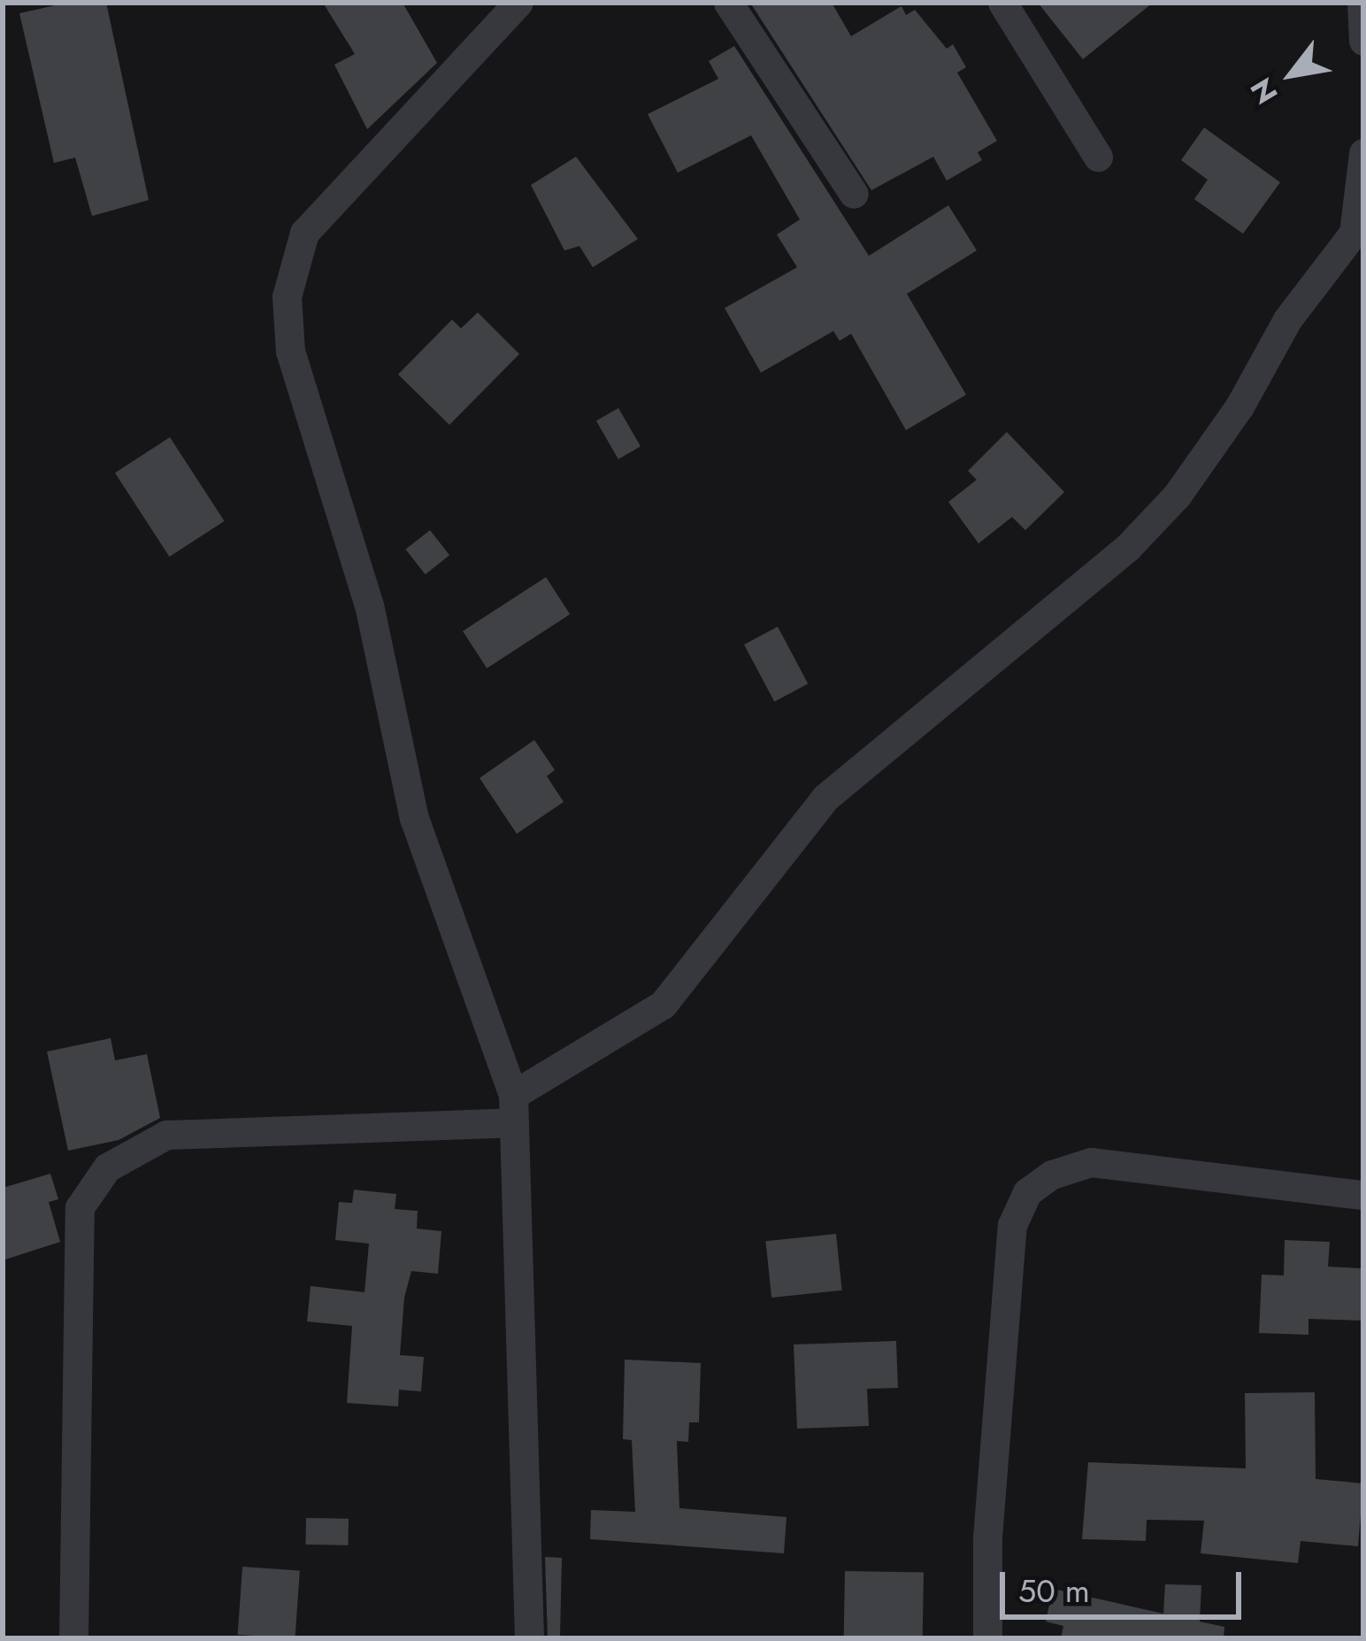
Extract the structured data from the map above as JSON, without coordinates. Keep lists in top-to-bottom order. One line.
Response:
{"scale_bar":"50 m","north":"bottom left"}
